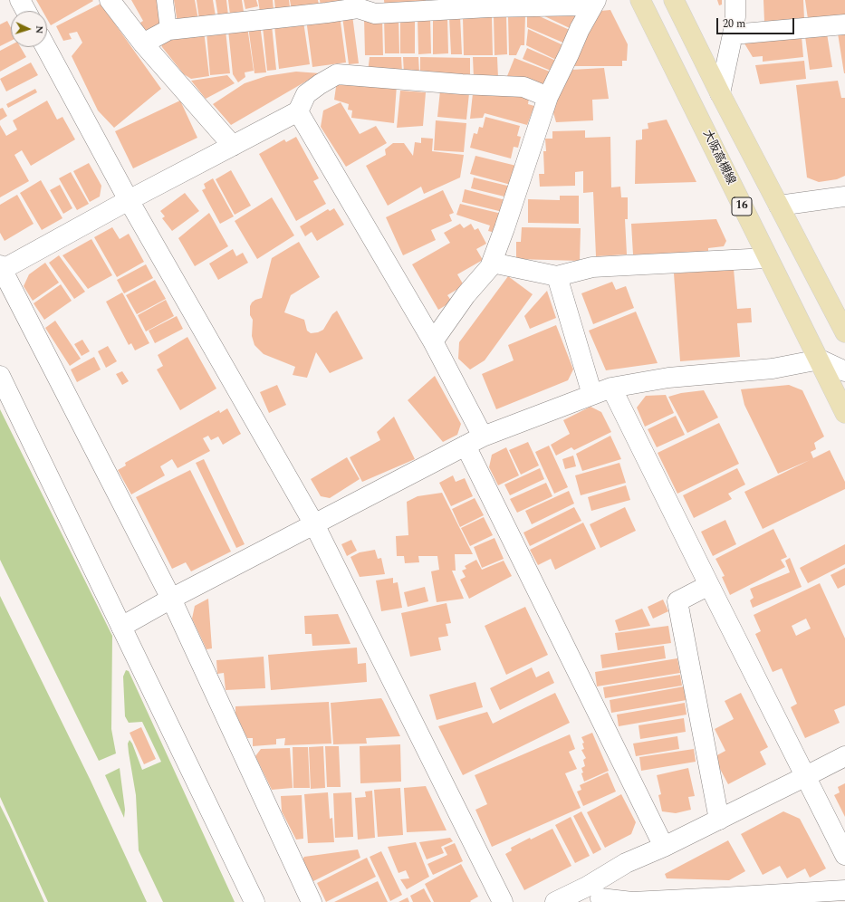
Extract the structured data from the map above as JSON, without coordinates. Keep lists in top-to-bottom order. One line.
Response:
{"streets":{"main road":["大阪高槻線","16"]},"scale_bar":"20 m","north":"right"}
